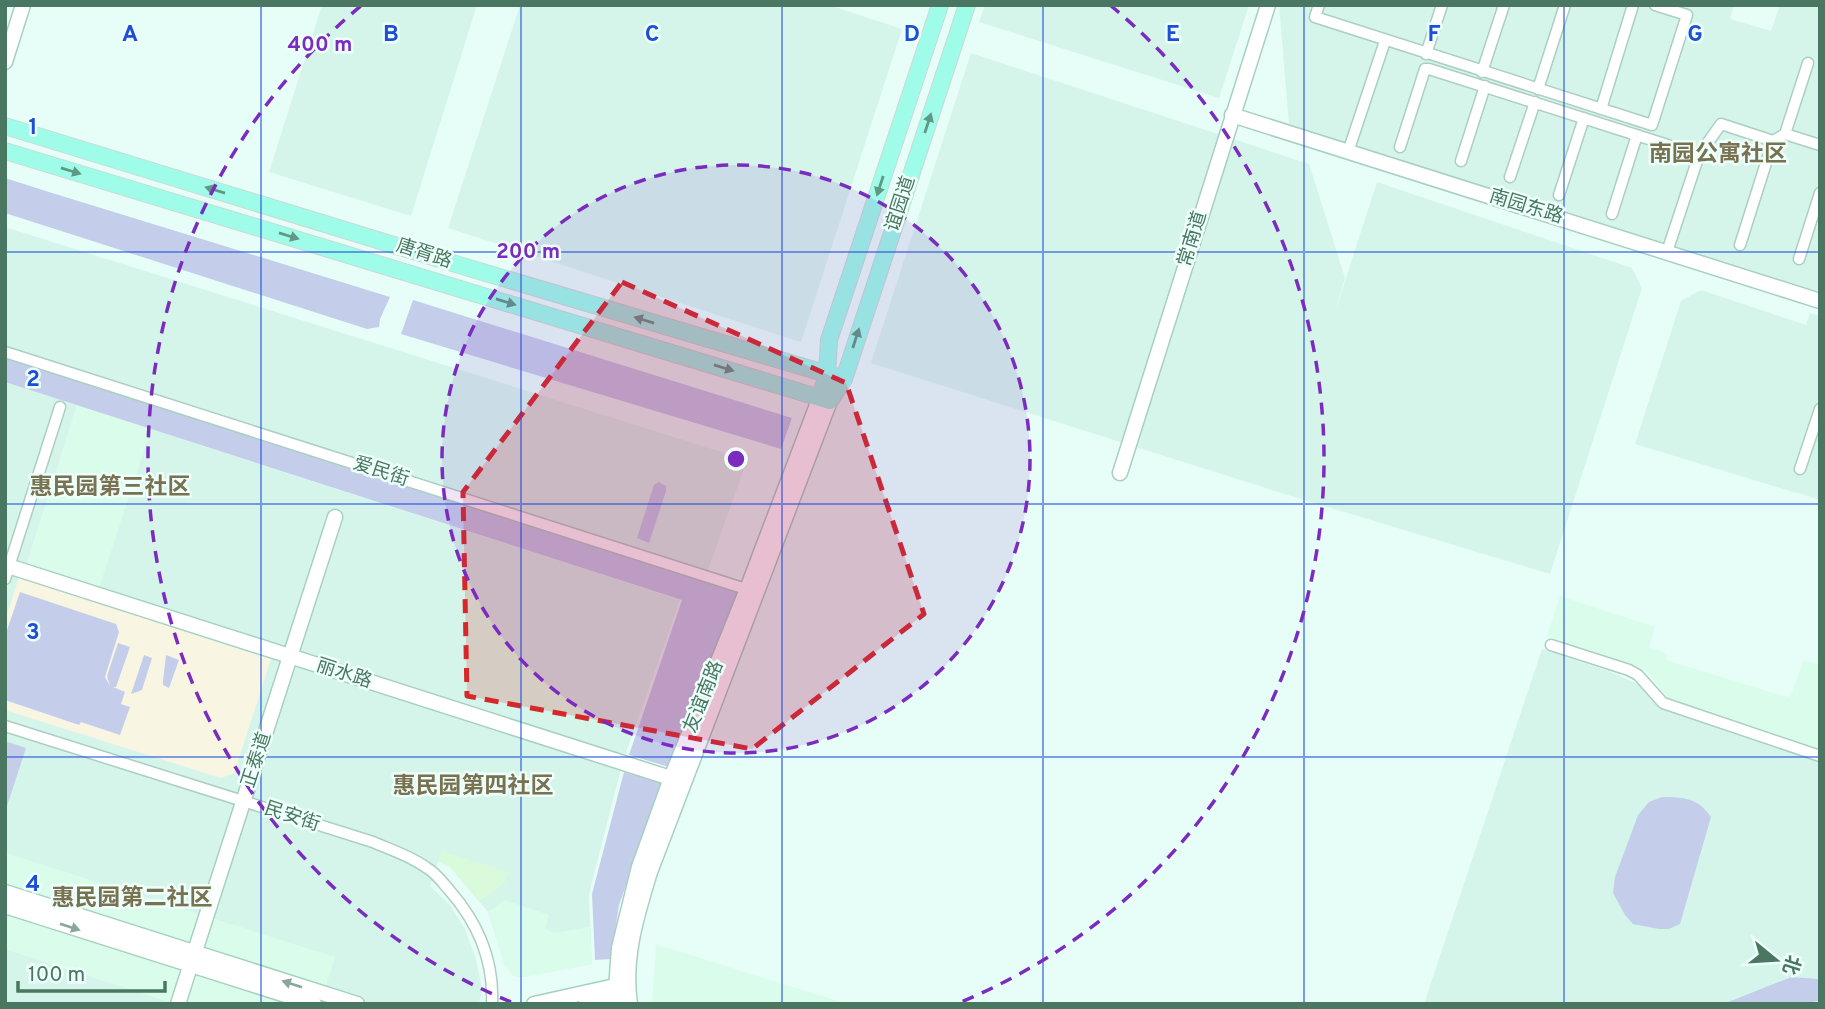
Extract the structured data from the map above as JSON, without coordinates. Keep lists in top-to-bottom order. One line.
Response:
{"streets":{"main road":["谊园道","唐胥路"],"street":["南园东路","常南道","爱民街","丽水路","友谊南路","正泰道","民安街"]},"crossings":[["谊园道","唐胥路"],["谊园道","友谊南路"],["南园东路","常南道"],["唐胥路","友谊南路"],["爱民街","友谊南路"],["丽水路","友谊南路"],["丽水路","正泰道"],["正泰道","民安街"]],"districts":["南园公寓社区","惠民园第三社区","惠民园第四社区","惠民园第二社区"],"scale_bar":"100 m","north":"right","grid":{"columns":["A","B","C","D","E","F","G"],"rows":["1","2","3","4"]},"rings":["400 m","200 m"]}
